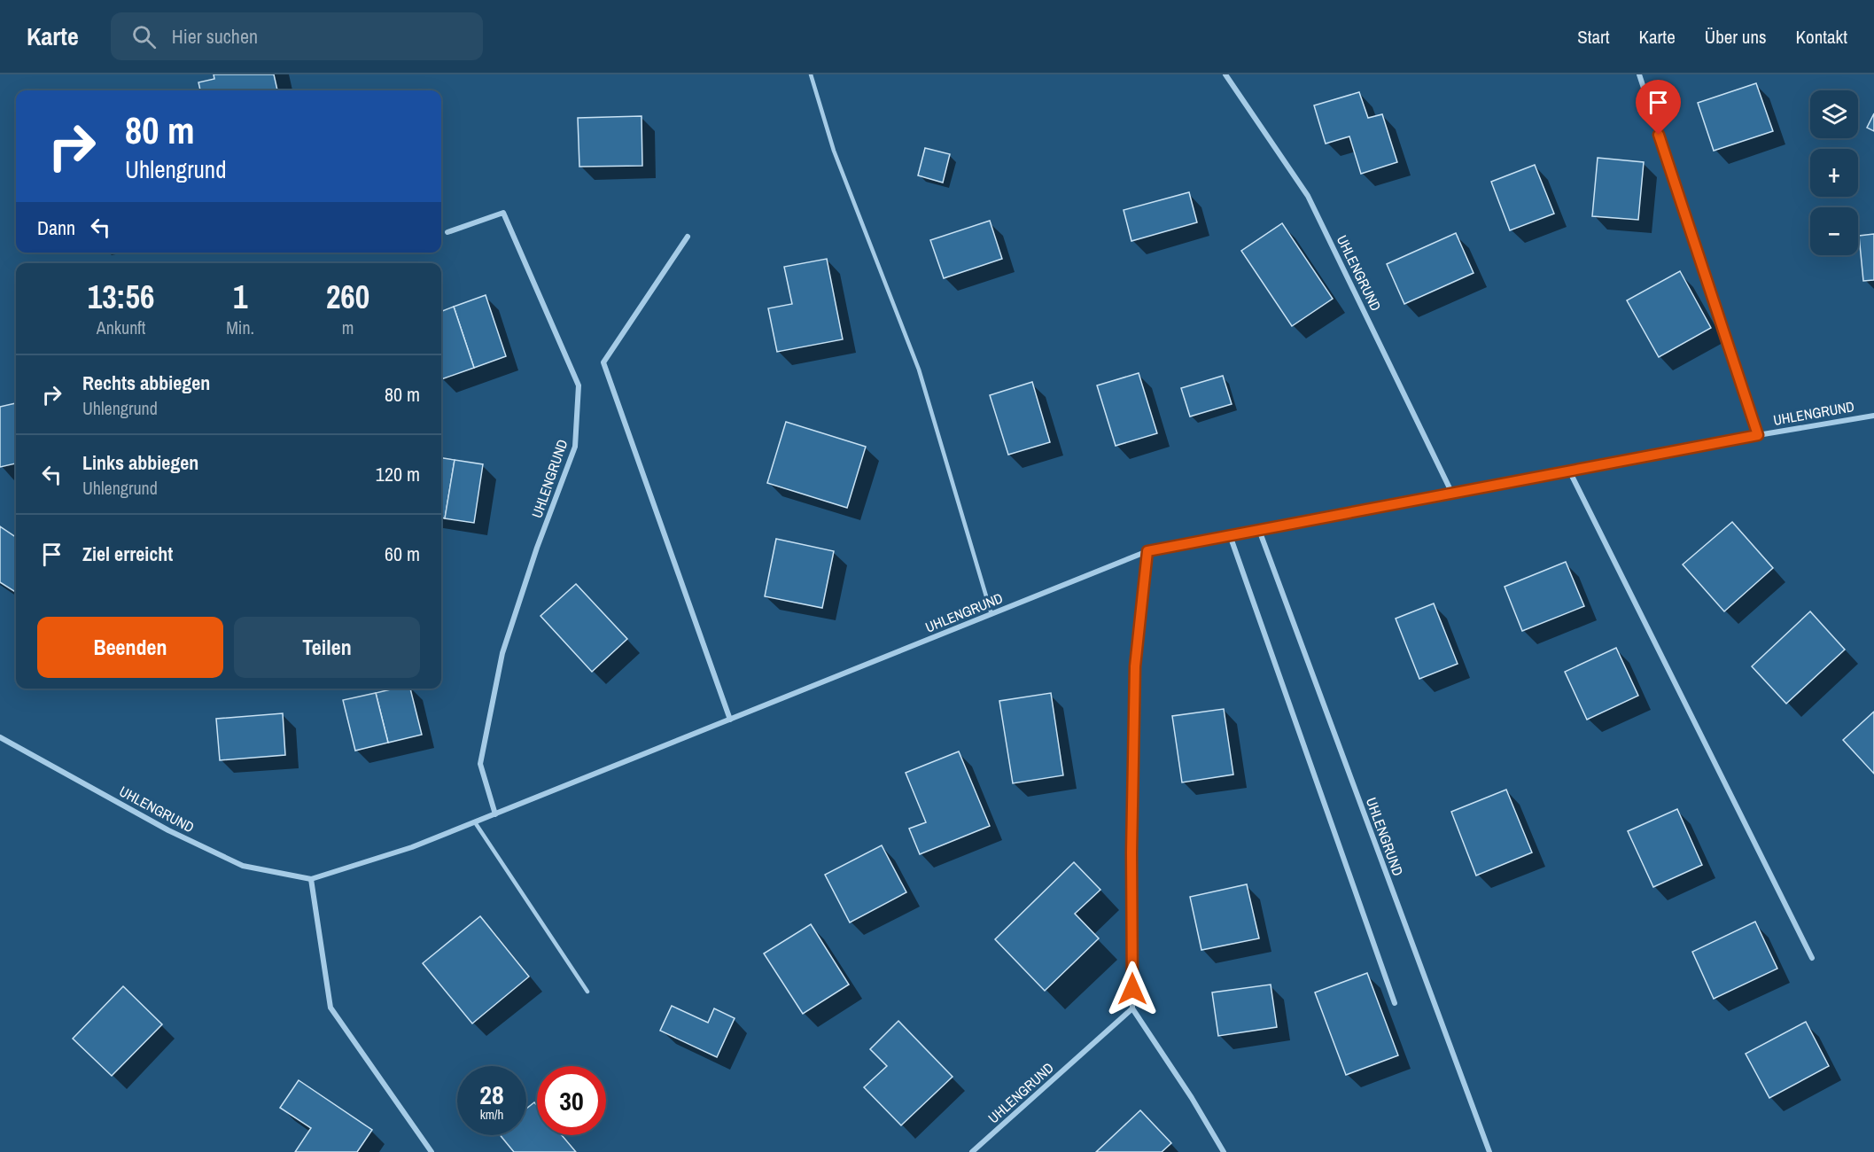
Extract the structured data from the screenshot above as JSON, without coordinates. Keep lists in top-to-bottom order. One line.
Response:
{"streets":{"street":["UHLENGRUND"]},"page":{"header":"Karte","search":"Hier suchen","nav":["Start","Karte","Über uns","Kontakt"],"map_buttons":["+","−"],"turn":["80 m","Uhlengrund"],"then":"Dann","eta":["13:56","Ankunft","1","Min.","260","m"],"list":[{"name":"Rechts abbiegen","note":"Uhlengrund","value":"80 m"},{"name":"Links abbiegen","note":"Uhlengrund","value":"120 m"},{"name":"Ziel erreicht","value":"60 m"}],"buttons":["Beenden","Teilen"],"speed":"28 km/h","limit":"30"}}
